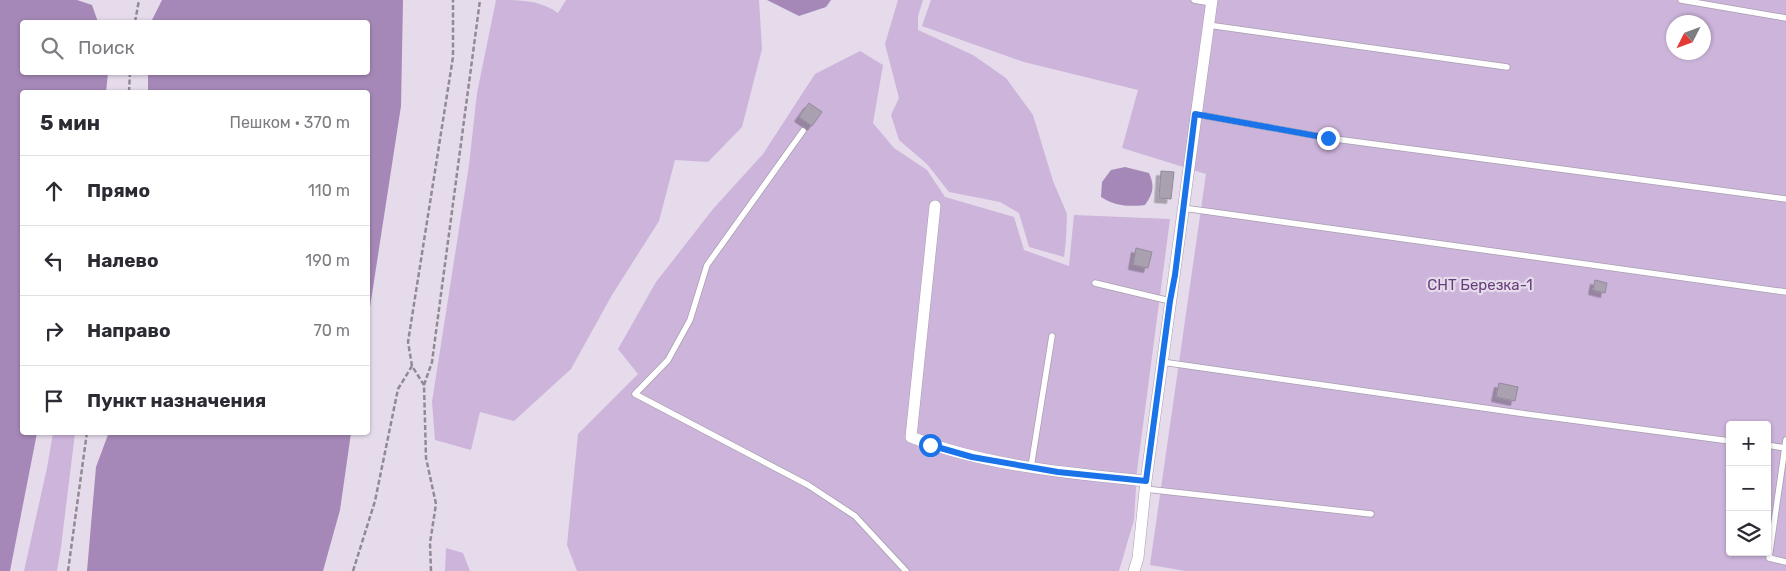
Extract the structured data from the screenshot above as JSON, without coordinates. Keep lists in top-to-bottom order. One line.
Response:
{"parks":["СНТ Березка-1"],"north":"bottom left","page":{"search":"Поиск","heading":["5 мин","Пешком · 370 m"],"list":[["Прямо","110 m"],["Налево","190 m"],["Направо","70 m"],"Пункт назначения"],"map_buttons":["+","−"]}}
